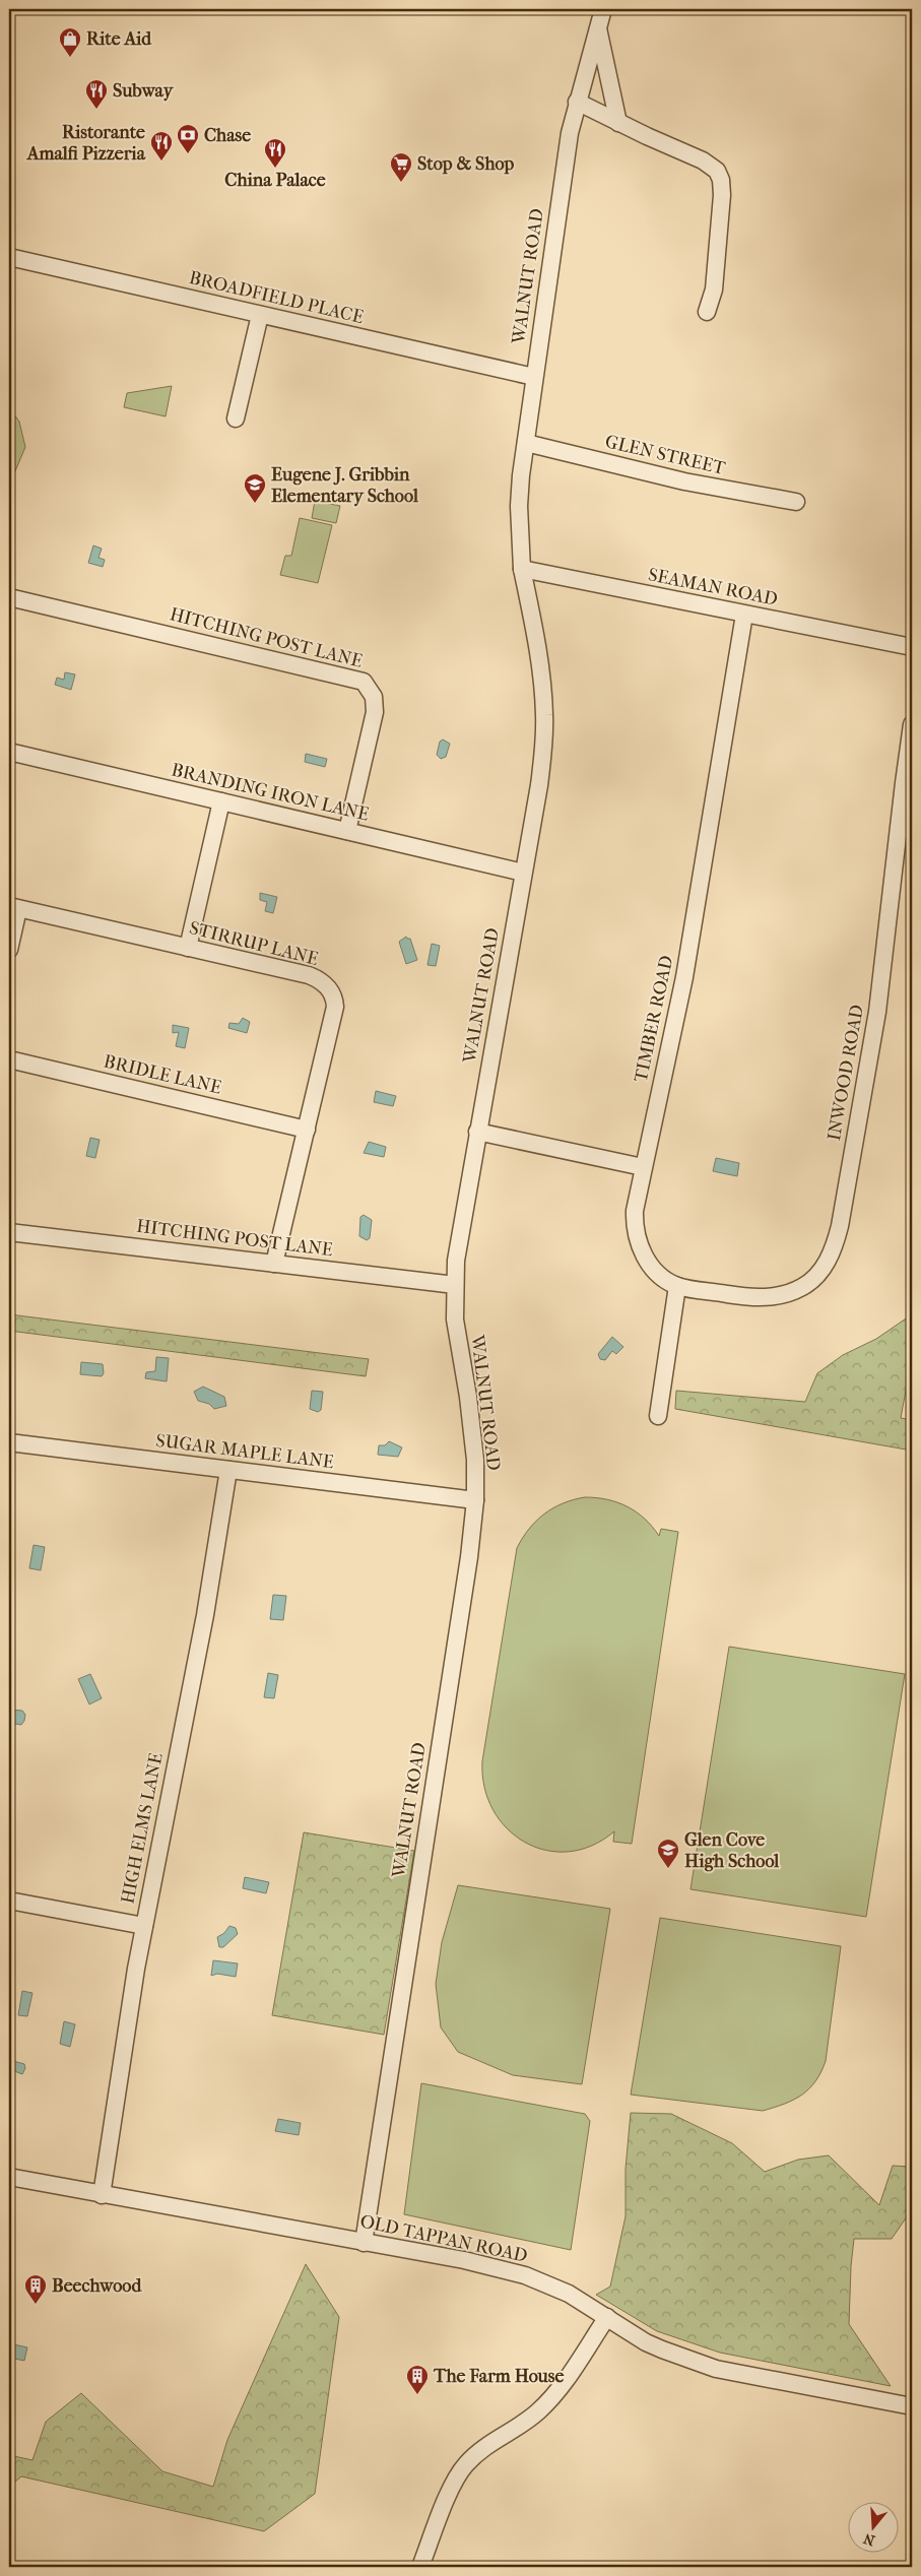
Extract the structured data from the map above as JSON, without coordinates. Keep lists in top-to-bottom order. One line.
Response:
{"streets":{"street":["WALNUT ROAD","BROADFIELD PLACE","GLEN STREET","SEAMAN ROAD","HITCHING POST LANE","BRANDING IRON LANE","STIRRUP LANE","TIMBER ROAD","INWOOD ROAD","BRIDLE LANE","SUGAR MAPLE LANE","HIGH ELMS LANE","OLD TAPPAN ROAD"]},"crossings":[["WALNUT ROAD","BROADFIELD PLACE"],["WALNUT ROAD","GLEN STREET"],["WALNUT ROAD","SEAMAN ROAD"],["WALNUT ROAD","HITCHING POST LANE"],["WALNUT ROAD","BRANDING IRON LANE"],["WALNUT ROAD","SUGAR MAPLE LANE"],["WALNUT ROAD","OLD TAPPAN ROAD"],["SEAMAN ROAD","TIMBER ROAD"],["HITCHING POST LANE","BRANDING IRON LANE"],["HITCHING POST LANE","STIRRUP LANE"],["STIRRUP LANE","BRIDLE LANE"],["TIMBER ROAD","INWOOD ROAD"],["SUGAR MAPLE LANE","HIGH ELMS LANE"],["HIGH ELMS LANE","OLD TAPPAN ROAD"]],"places":{"shop":["Rite Aid"],"restaurant":["Subway","Ristorante Amalfi Pizzeria","China Palace"],"bank":["Chase"],"supermarket":["Stop & Shop"],"school or university":["Eugene J. Gribbin Elementary School","Glen Cove High School"],"building":["Beechwood","The Farm House"]},"north":"bottom"}
